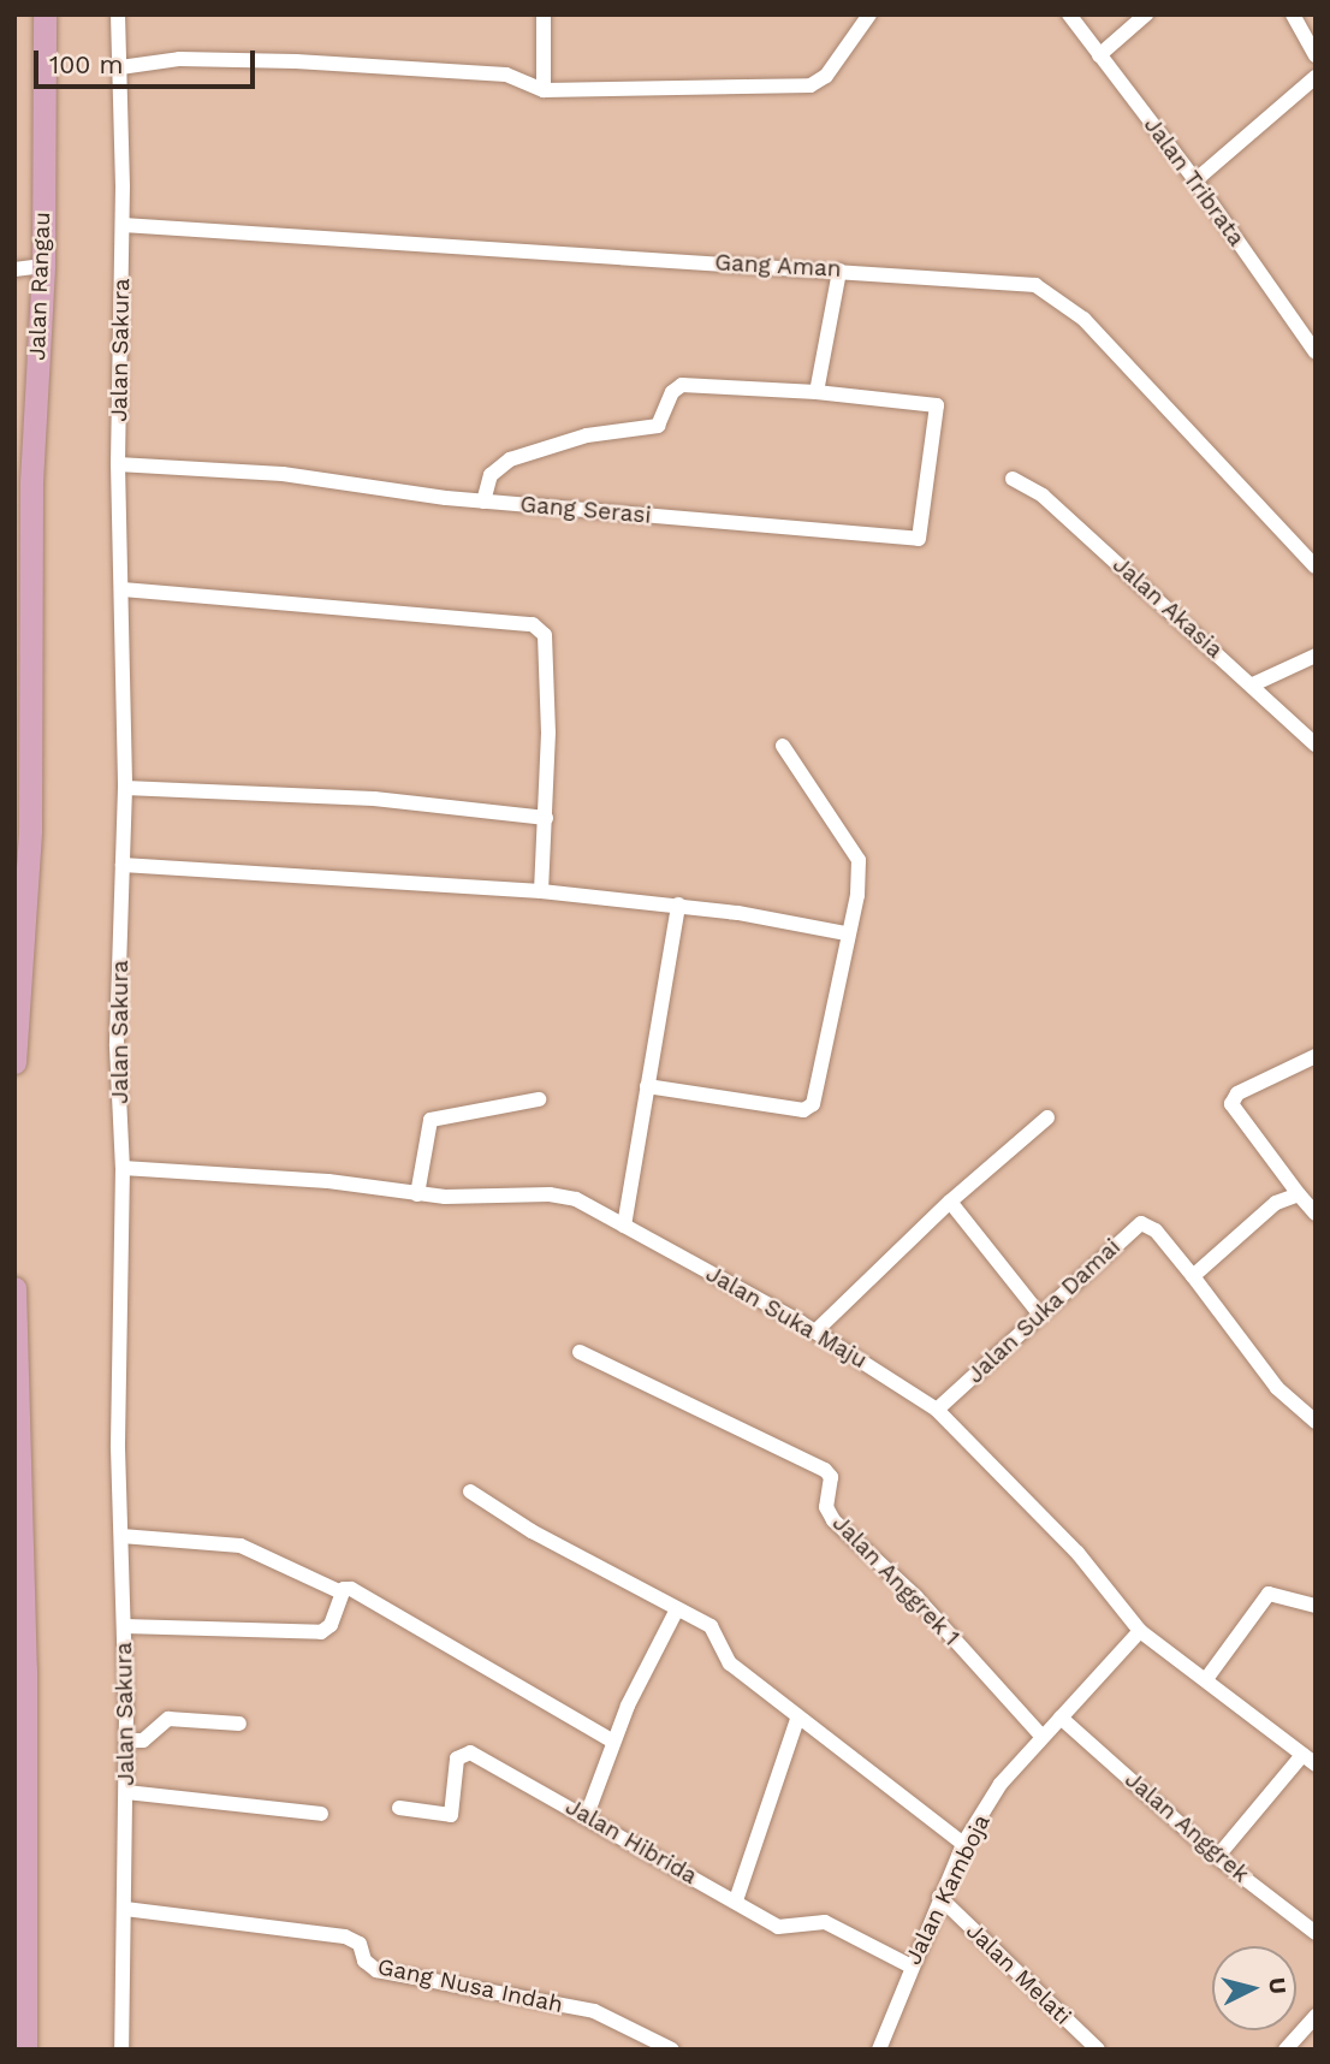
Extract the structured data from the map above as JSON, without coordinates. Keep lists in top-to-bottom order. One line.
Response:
{"streets":{"main road":["Jalan Rangau"],"street":["Jalan Tribrata","Gang Aman","Jalan Sakura","Gang Serasi","Jalan Akasia","Jalan Suka Damai","Jalan Suka Maju","Jalan Anggrek 1","Jalan Anggrek","Jalan Hibrida","Jalan Kamboja","Jalan Melati","Gang Nusa Indah"]},"crossings":[["Gang Aman","Jalan Sakura"],["Jalan Sakura","Gang Serasi"],["Jalan Sakura","Jalan Suka Maju"],["Jalan Sakura","Gang Nusa Indah"],["Jalan Suka Damai","Jalan Suka Maju"],["Jalan Suka Maju","Jalan Kamboja"],["Jalan Anggrek 1","Jalan Kamboja"],["Jalan Anggrek","Jalan Kamboja"],["Jalan Hibrida","Jalan Kamboja"],["Jalan Kamboja","Jalan Melati"]],"scale_bar":"100 m","north":"right"}
